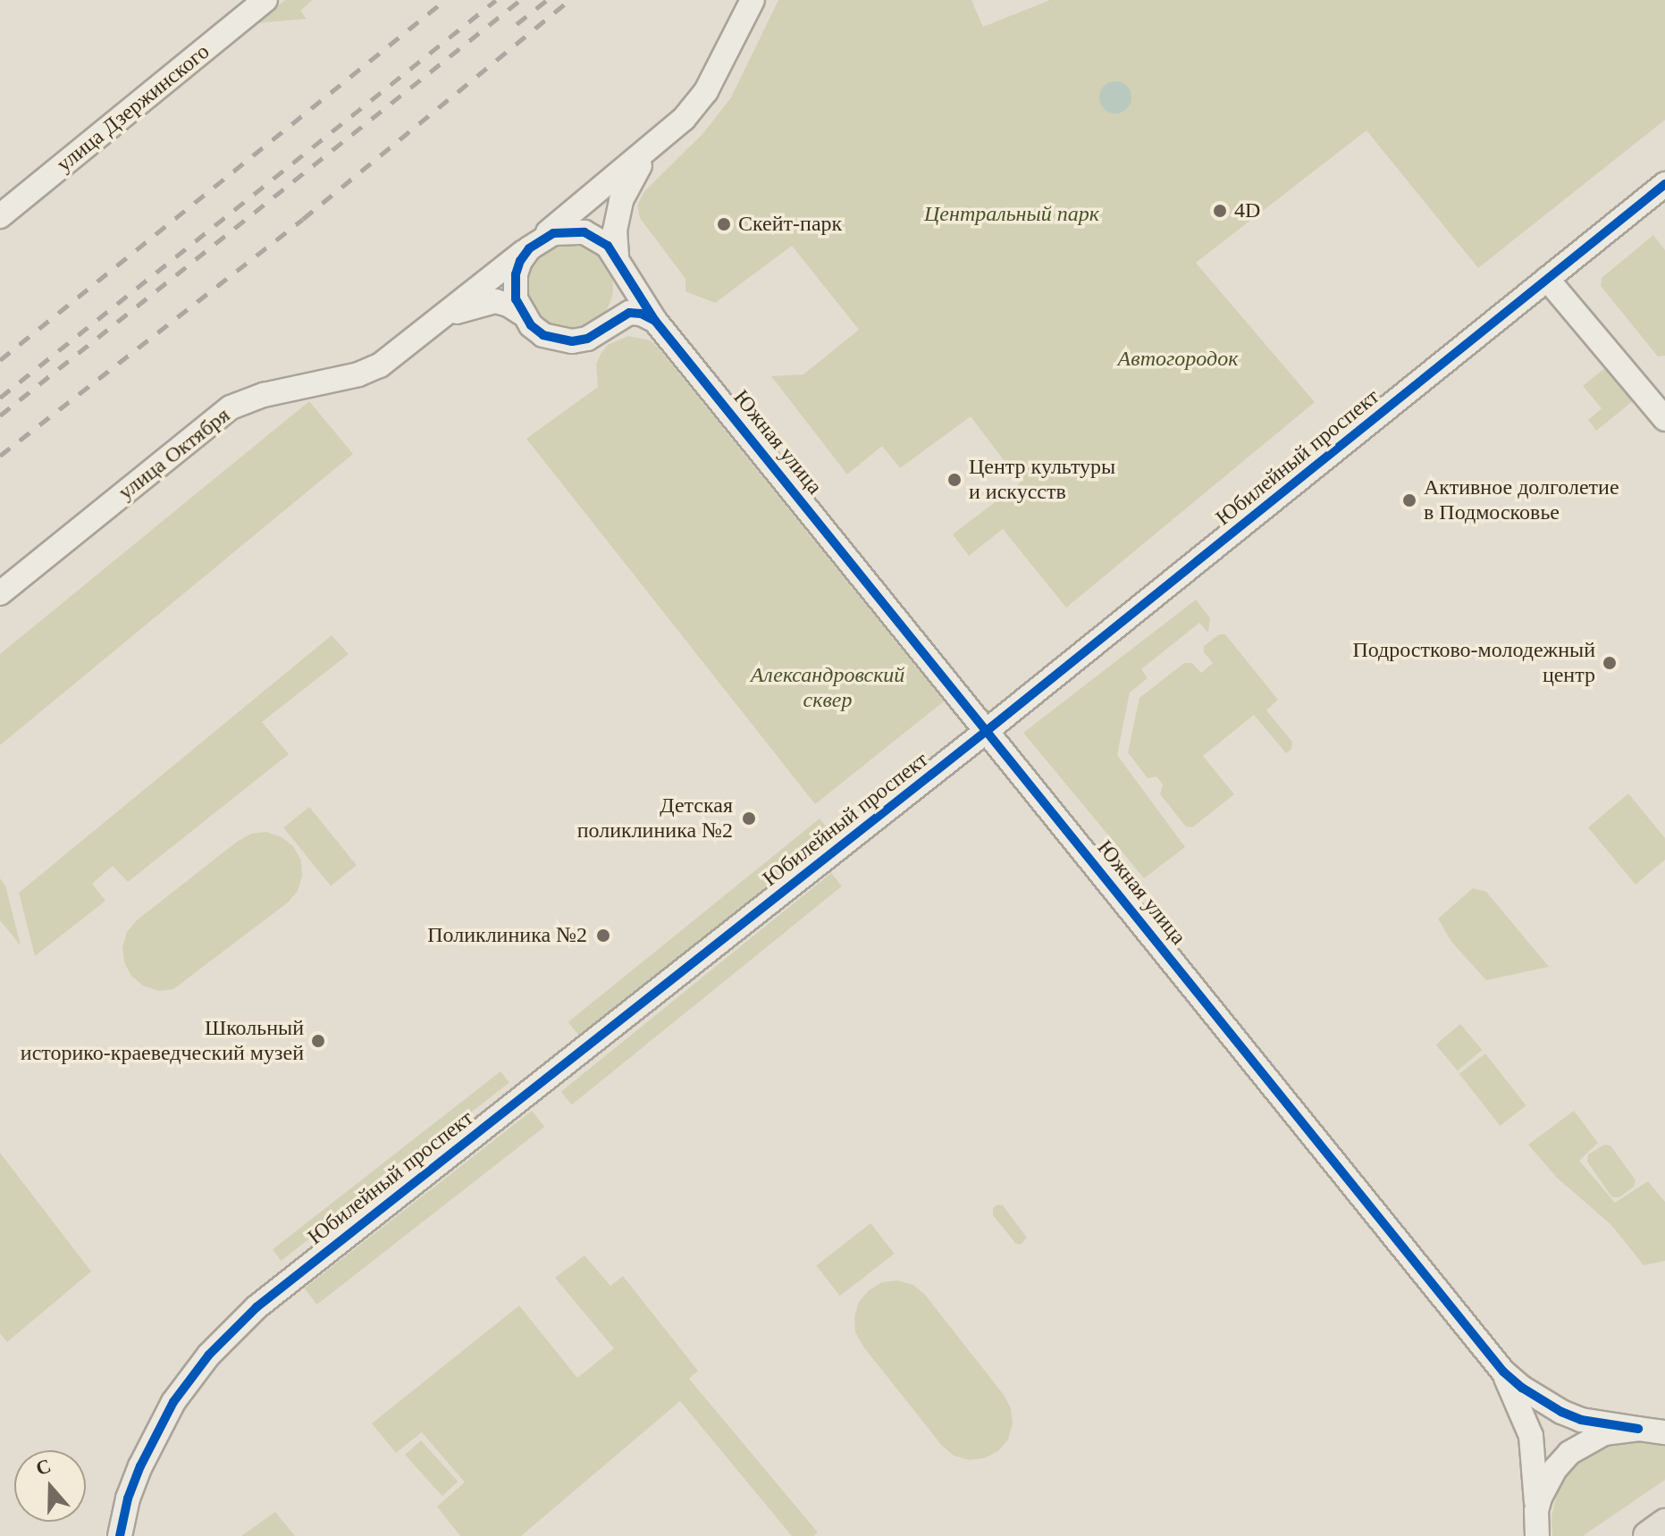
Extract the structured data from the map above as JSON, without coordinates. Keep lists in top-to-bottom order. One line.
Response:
{"streets":{"street":["улица Дзержинского","Южная улица","улица Октября","Юбилейный проспект"]},"crossings":[["Южная улица","улица Октября"],["Южная улица","Юбилейный проспект"]],"parks":["Центральный парк","Автогородок","Александровский сквер"],"places":["4D","Скейт-парк","Центр культуры и искусств","Активное долголетие в Подмосковье","Подростково-молодежный центр","Детская поликлиника №2","Поликлиника №2","Школьный историко-краеведческий музей"],"north":"top"}
